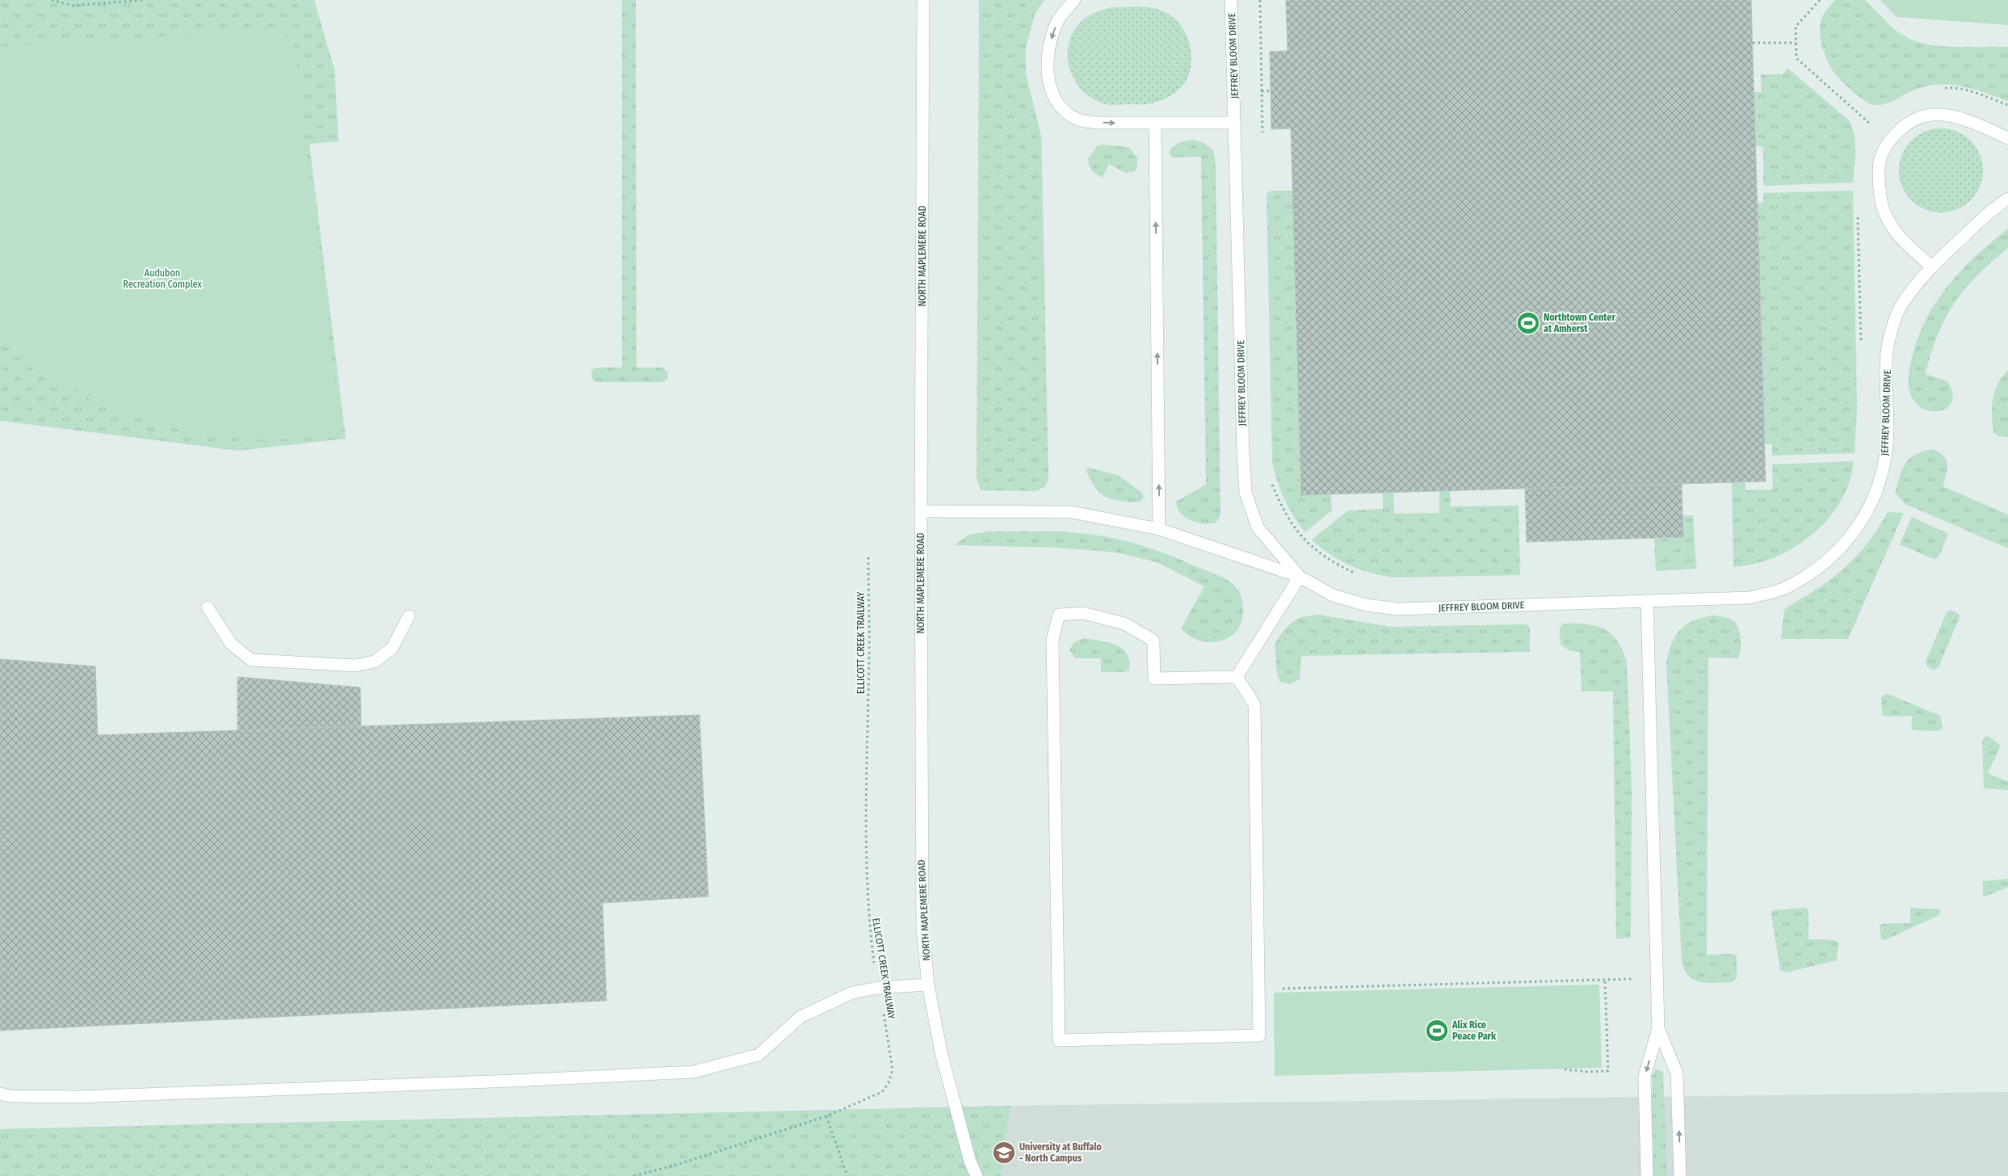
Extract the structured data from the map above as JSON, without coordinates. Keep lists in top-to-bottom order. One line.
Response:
{"streets":{"street":["JEFFREY BLOOM DRIVE","NORTH MAPLEMERE ROAD"],"path":["ELLICOTT CREEK TRAILWAY"]},"parks":["Audubon Recreation Complex"],"places":{"sports":["Northtown Center at Amherst","Alix Rice Peace Park"],"school or university":["University at Buffalo - North Campus"]}}
